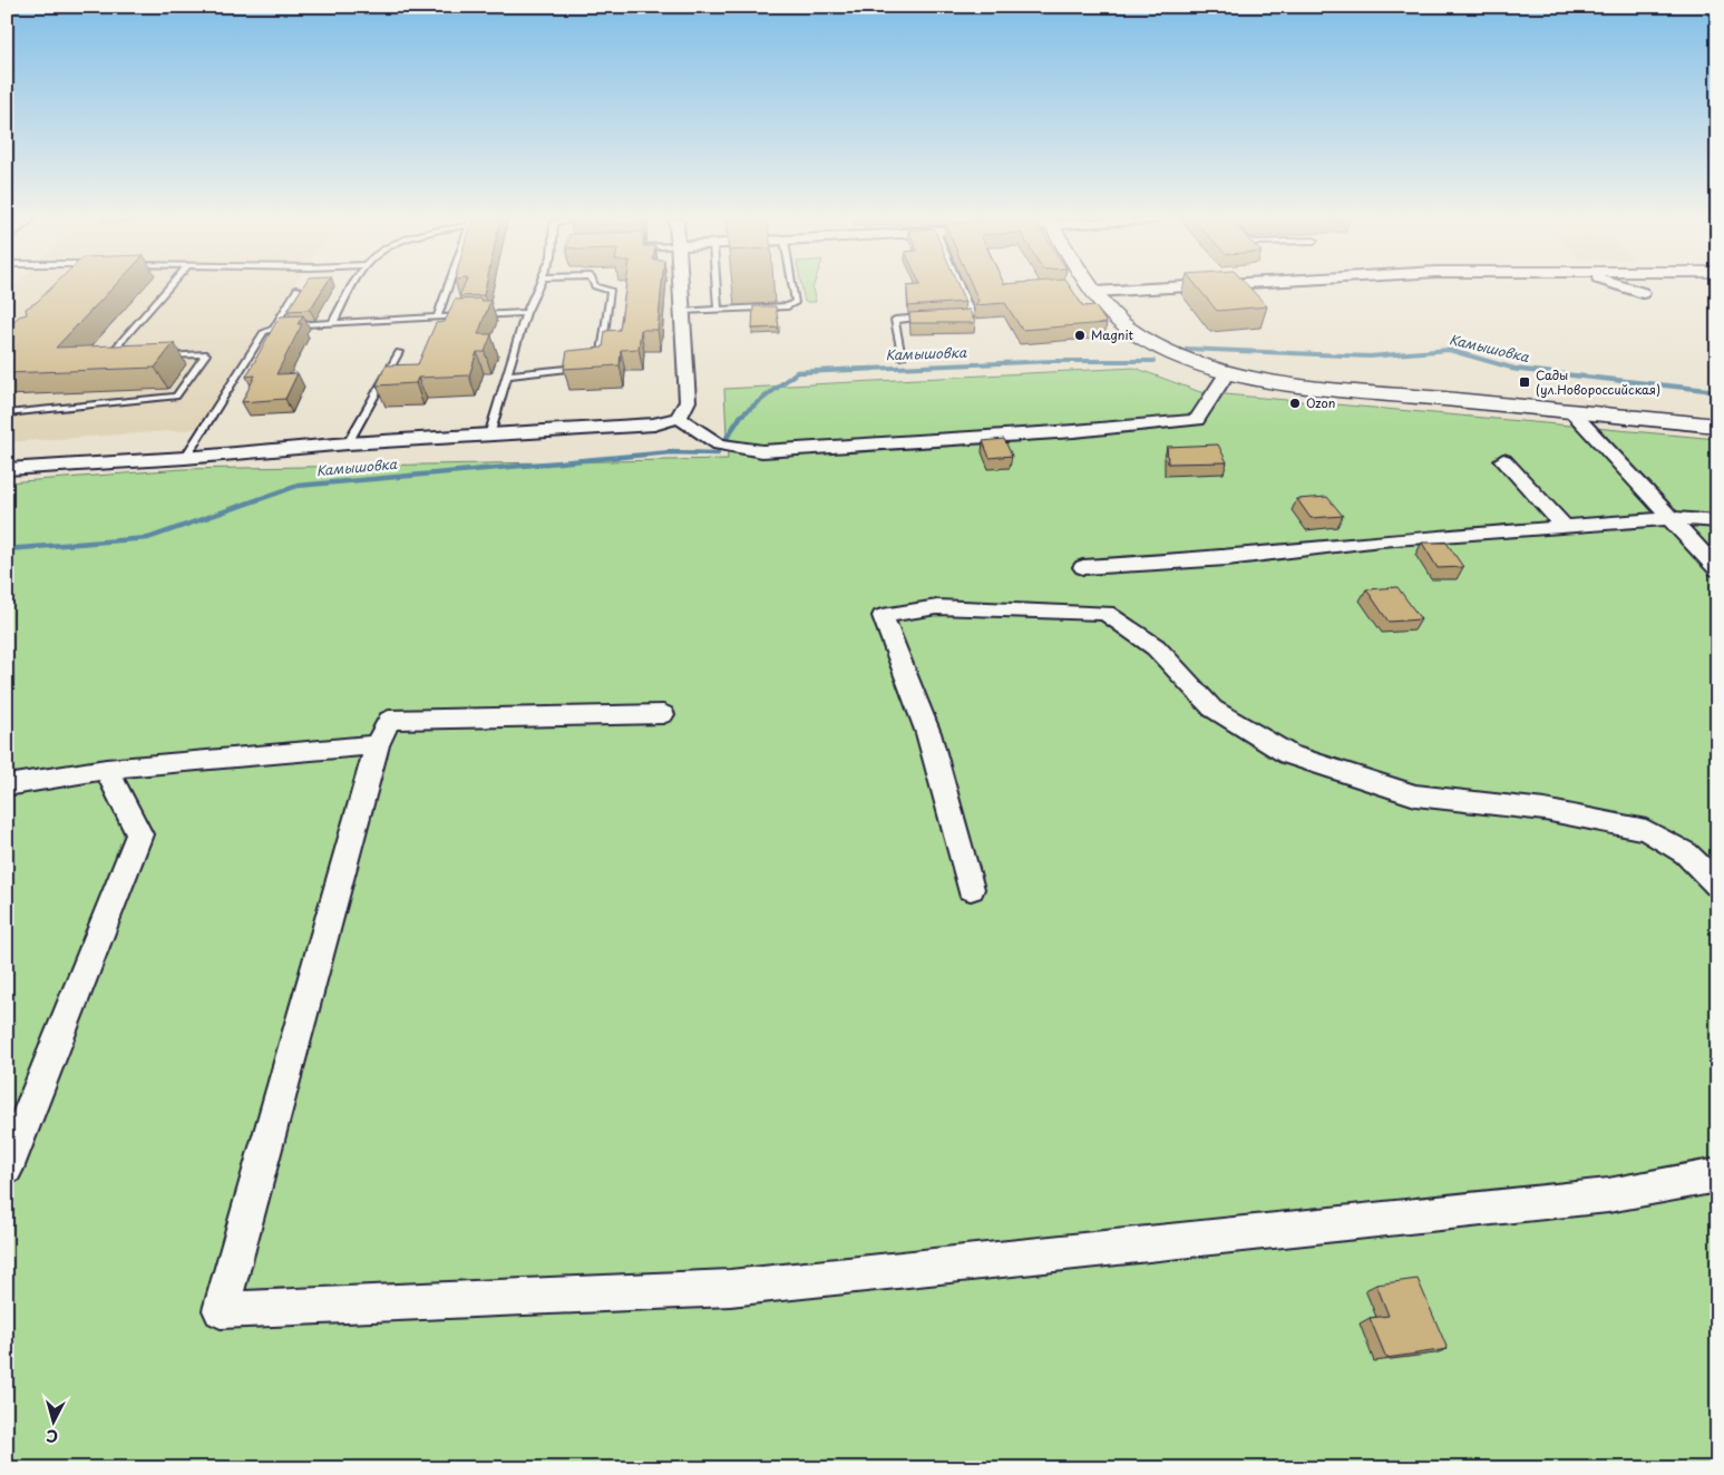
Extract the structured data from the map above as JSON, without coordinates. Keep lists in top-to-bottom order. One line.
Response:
{"water":["Камышовка"],"places":{"other":["Magnit","Ozon"],"transit":["Сады (ул.Новороссийская)"]},"north":"bottom"}
